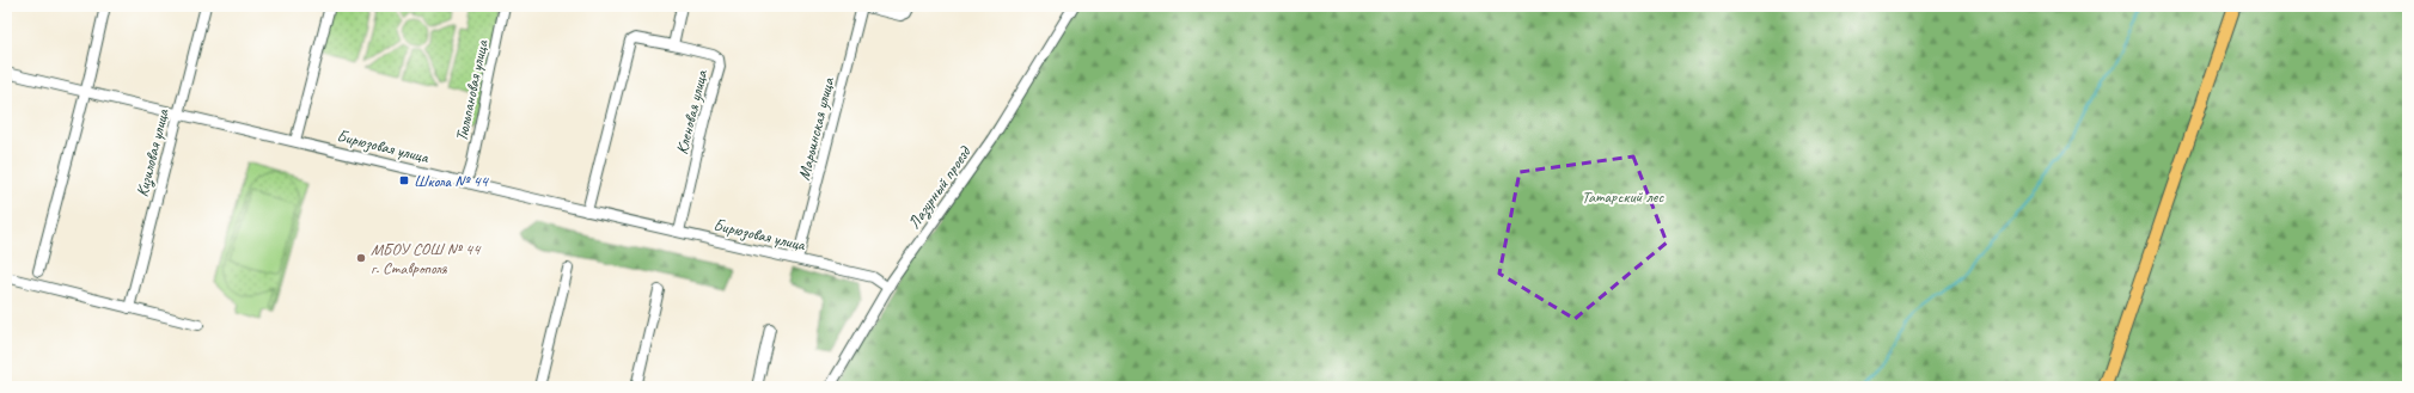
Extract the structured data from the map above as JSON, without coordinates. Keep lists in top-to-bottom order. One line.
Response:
{"streets":{"street":["Тюльпановая улица","Кленовая улица","Марьинская улица","Бирюзовая улица","Кизиловая улица","Лазурный проезд"]},"crossings":[["Тюльпановая улица","Бирюзовая улица"],["Кленовая улица","Бирюзовая улица"],["Марьинская улица","Бирюзовая улица"],["Бирюзовая улица","Кизиловая улица"],["Бирюзовая улица","Лазурный проезд"]],"parks":["Татарский лес"],"places":{"transit":["Школа № 44"],"other":["МБОУ СОШ № 44 г. Ставрополя"]}}
